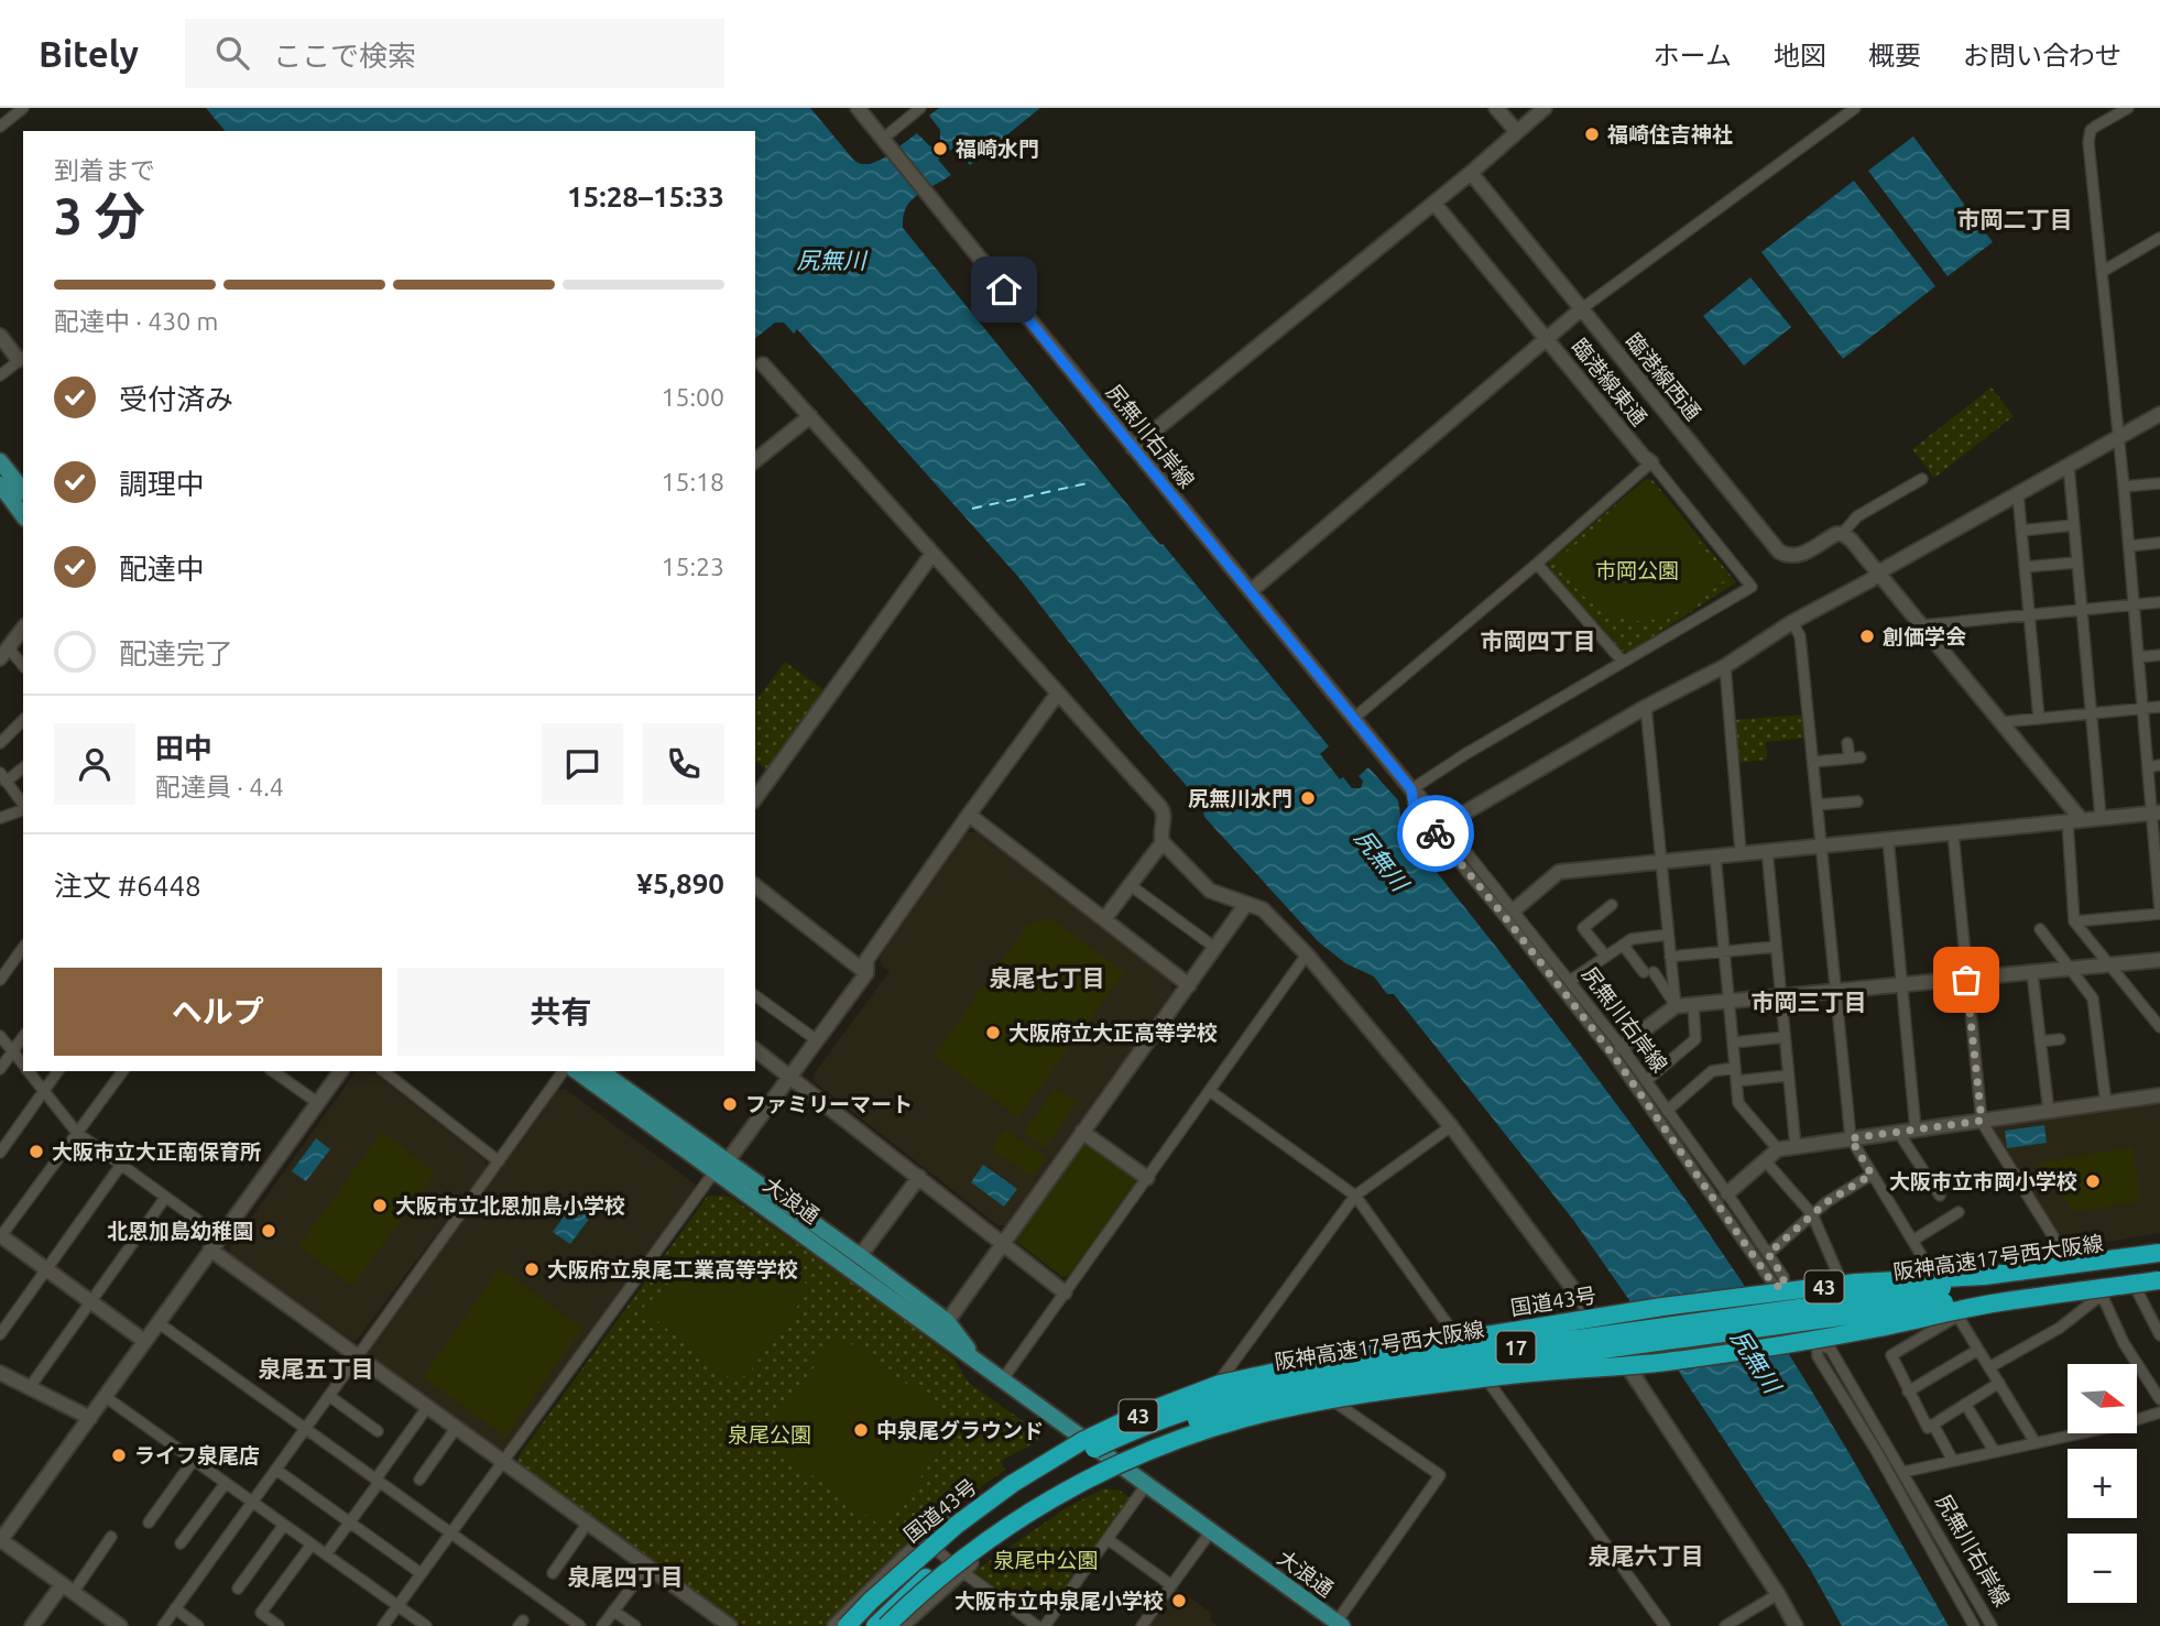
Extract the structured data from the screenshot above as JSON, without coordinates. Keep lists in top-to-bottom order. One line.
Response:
{"streets":{"highway":["阪神高速17号西大阪線","43","国道43号","17"],"main road":["大浪通"],"street":["臨港線西通","臨港線東通","尻無川右岸線"]},"crossings":[["尻無川右岸線","43"]],"districts":["市岡二丁目","市岡四丁目","泉尾七丁目","市岡三丁目","泉尾五丁目","泉尾六丁目","泉尾四丁目"],"water":["尻無川"],"parks":["市岡公園","泉尾公園","泉尾中公園"],"places":["福崎住吉神社","福崎水門","創価学会","尻無川水門","大阪府立大正高等学校","ファミリーマート","大阪市立大正南保育所","大阪市立市岡小学校","大阪市立北恩加島小学校","北恩加島幼稚園","大阪府立泉尾工業高等学校","中泉尾グラウンド","ライフ泉尾店","大阪市立中泉尾小学校"],"north":"right","page":{"header":"Bitely","search":"ここで検索","nav":["ホーム","地図","概要","お問い合わせ"],"heading":["3 分","到着まで","15:28–15:33"],"panel":["田中","配達員 · 4.4","注文 #6448","¥5,890"],"bar":"配達中 · 430 m","list":[["受付済み","15:00"],["調理中","15:18"],["配達中","15:23"],"配達完了"],"buttons":["ヘルプ","共有"],"map_buttons":["+","−"]}}
